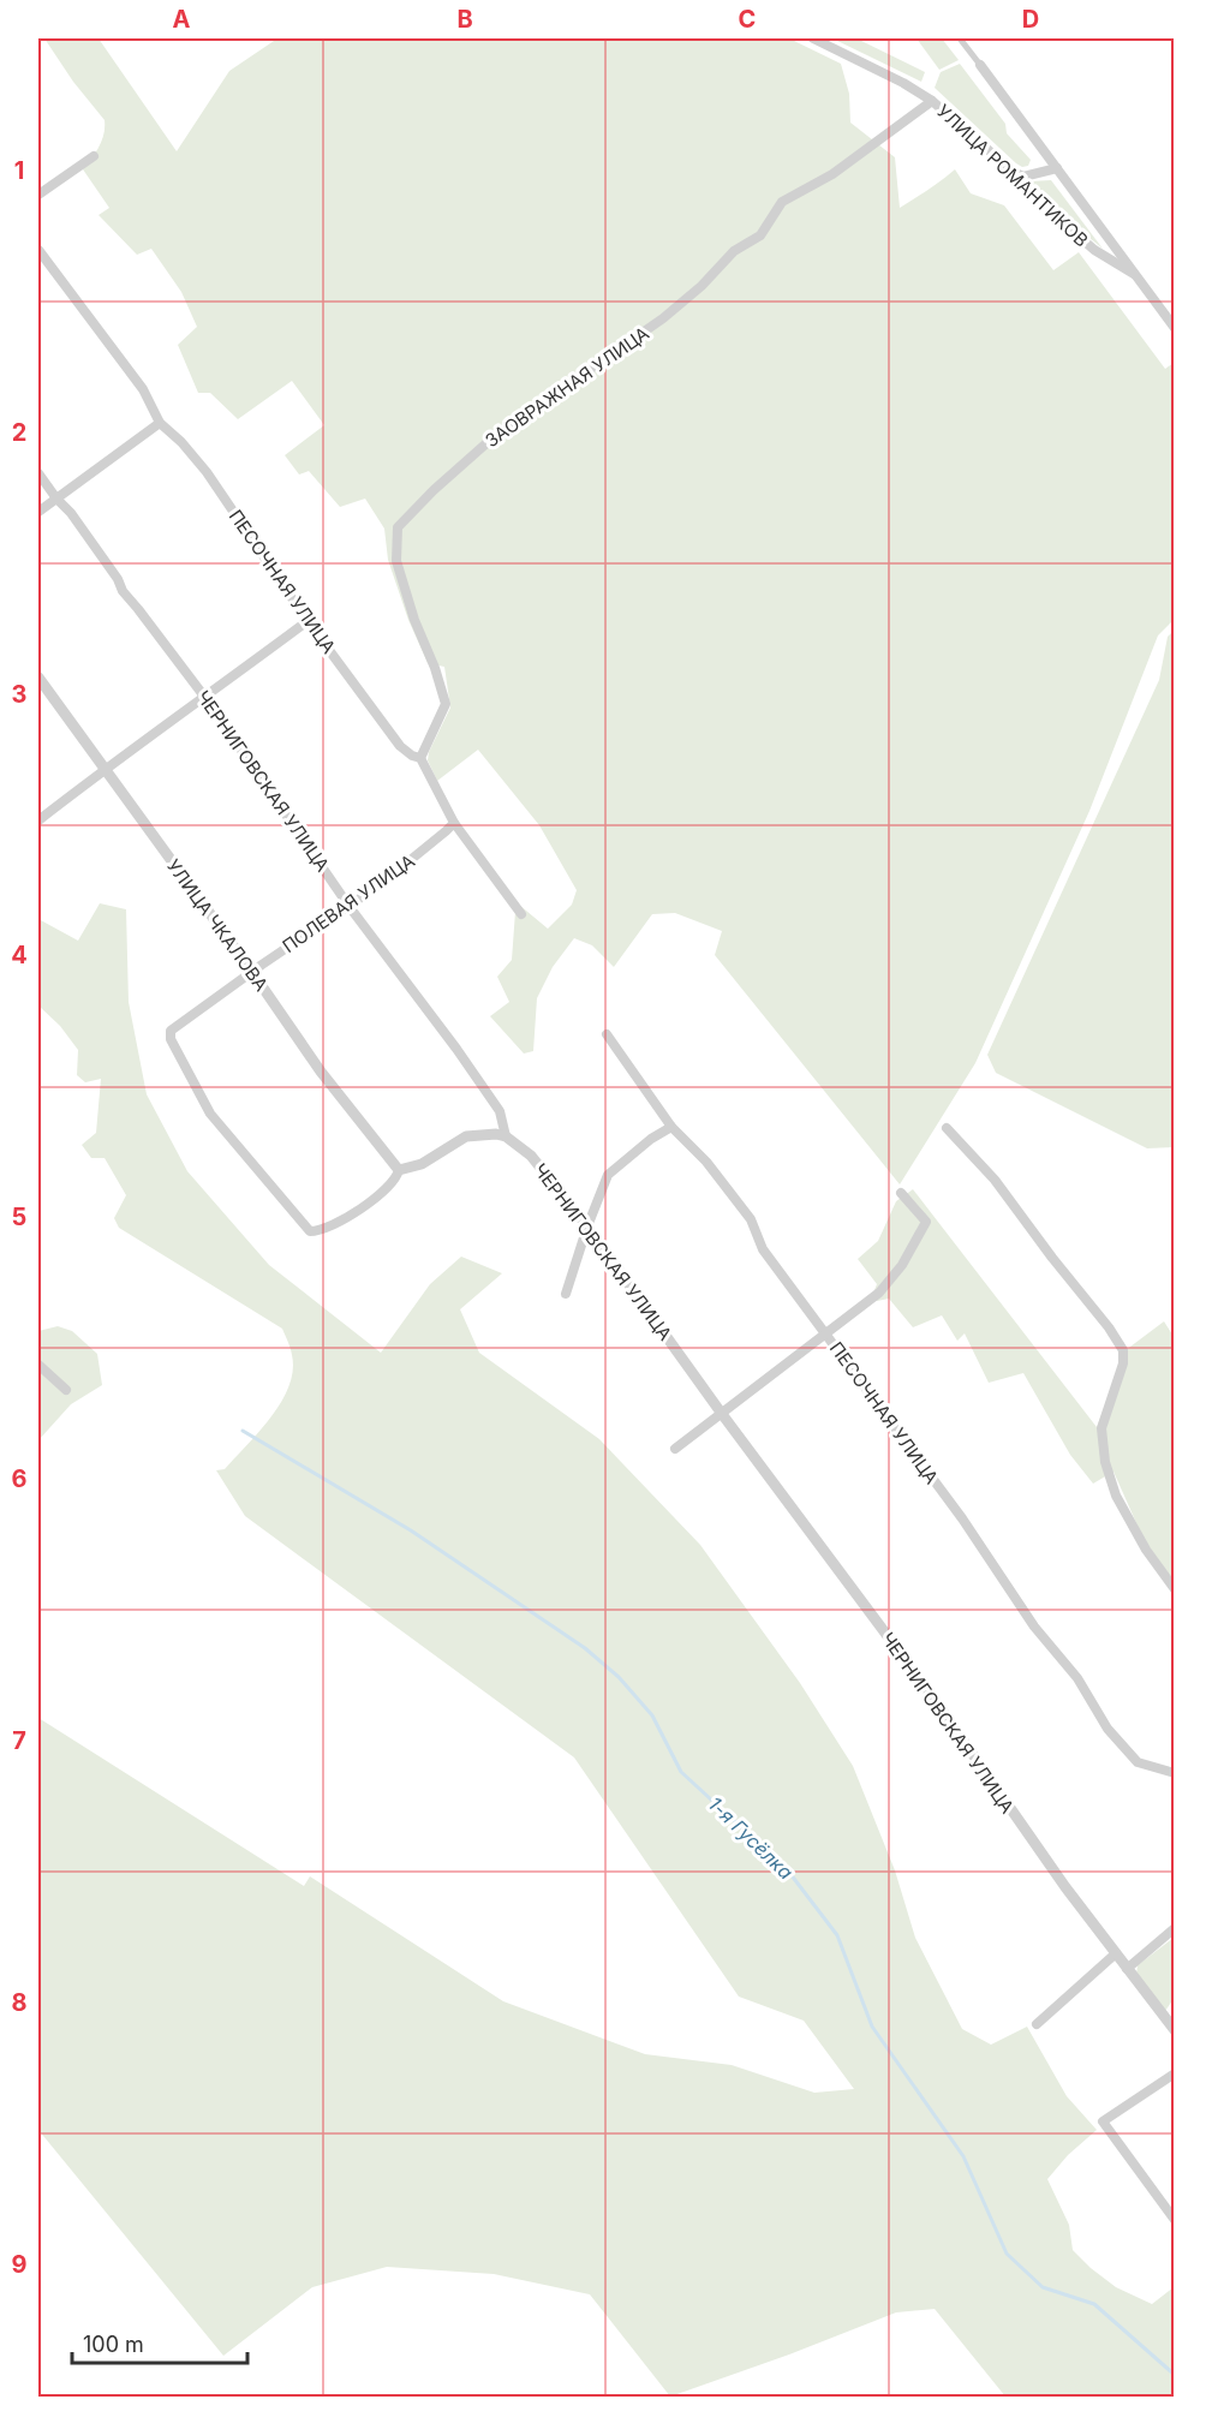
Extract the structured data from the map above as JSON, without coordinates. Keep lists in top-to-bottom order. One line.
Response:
{"streets":{"street":["УЛИЦА РОМАНТИКОВ","ЗАОВРАЖНАЯ УЛИЦА","ПЕСОЧНАЯ УЛИЦА","ЧЕРНИГОВСКАЯ УЛИЦА","ПОЛЕВАЯ УЛИЦА","УЛИЦА ЧКАЛОВА"]},"crossings":[["УЛИЦА РОМАНТИКОВ","ЗАОВРАЖНАЯ УЛИЦА"],["ЗАОВРАЖНАЯ УЛИЦА","ПЕСОЧНАЯ УЛИЦА"],["ПЕСОЧНАЯ УЛИЦА","ПОЛЕВАЯ УЛИЦА"],["ЧЕРНИГОВСКАЯ УЛИЦА","ПОЛЕВАЯ УЛИЦА"],["ПОЛЕВАЯ УЛИЦА","УЛИЦА ЧКАЛОВА"]],"water":["1-я Гусёлка"],"scale_bar":"100 m","grid":{"columns":["A","B","C","D"],"rows":["1","2","3","4","5","6","7","8","9"]}}
